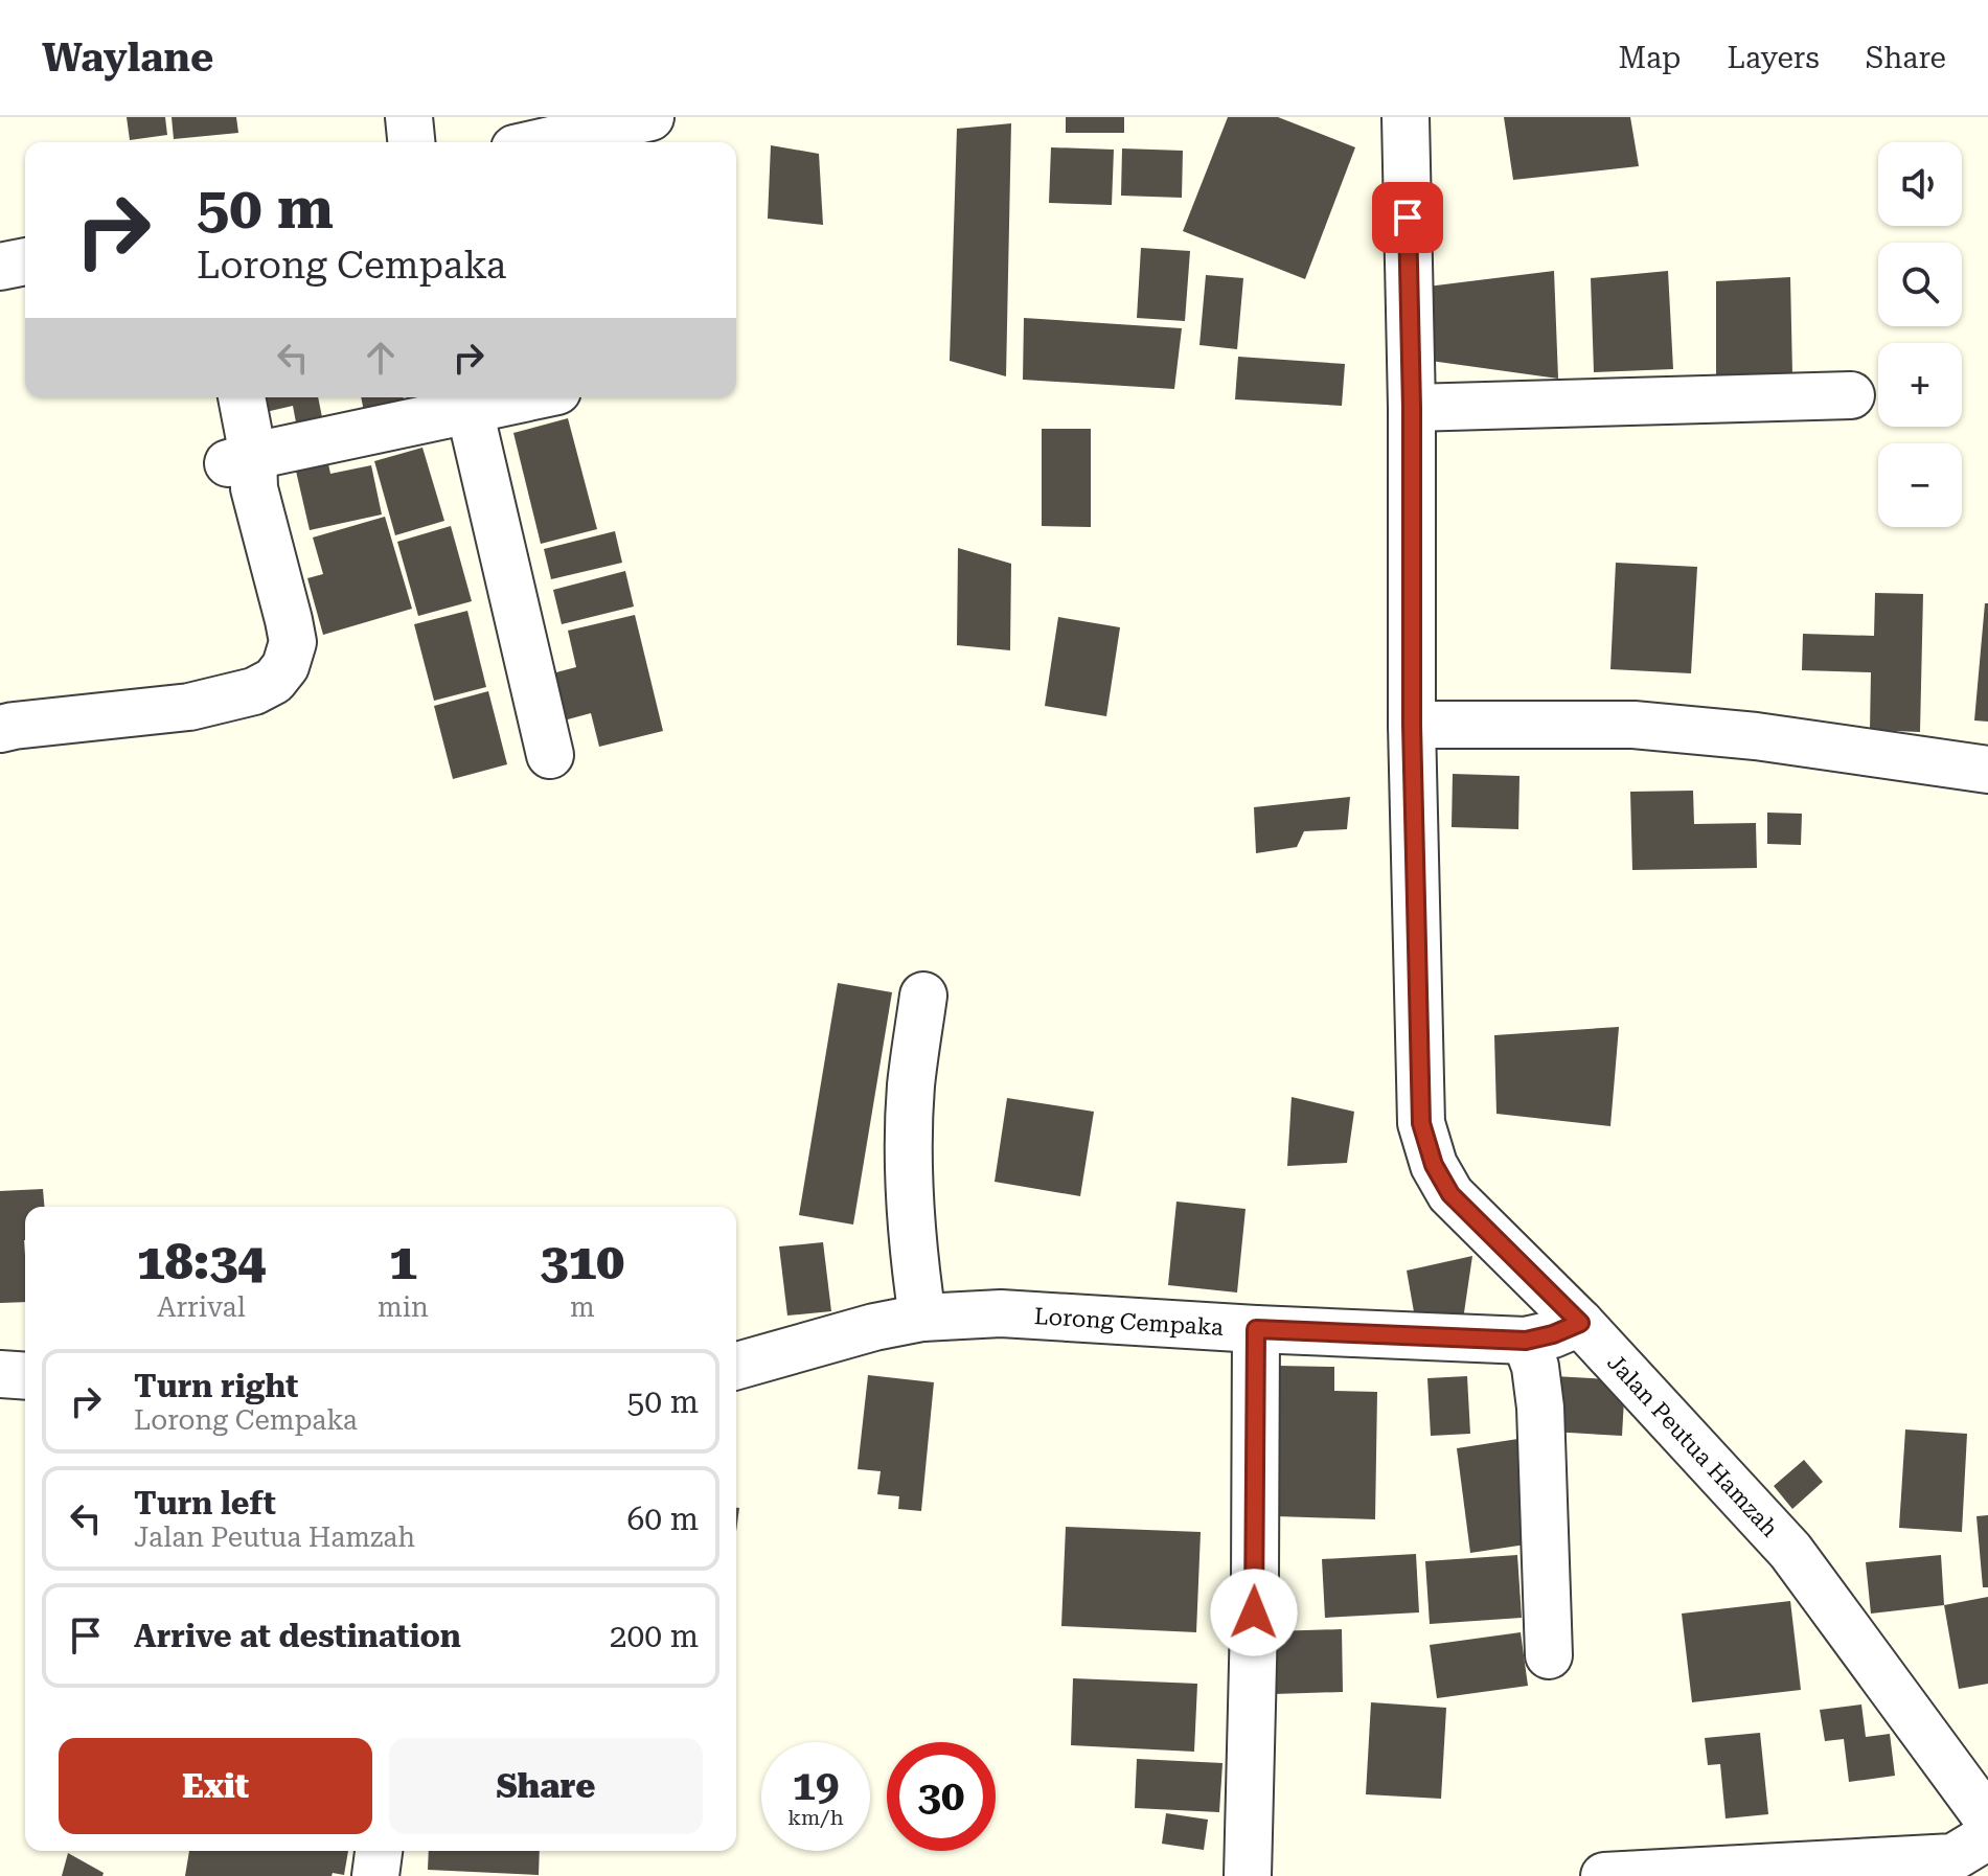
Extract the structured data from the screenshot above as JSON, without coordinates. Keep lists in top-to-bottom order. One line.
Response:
{"streets":{"street":["Lorong Cempaka","Jalan Peutua Hamzah"]},"crossings":[["Lorong Cempaka","Jalan Peutua Hamzah"]],"page":{"header":"Waylane","nav":["Map","Layers","Share"],"map_buttons":["+","−"],"turn":["50 m","Lorong Cempaka"],"eta":["18:34","Arrival","1","min","310","m"],"list":[{"name":"Turn right","note":"Lorong Cempaka","value":"50 m"},{"name":"Turn left","note":"Jalan Peutua Hamzah","value":"60 m"},{"name":"Arrive at destination","value":"200 m"}],"buttons":["Exit","Share"],"speed":"19 km/h","limit":"30"}}
